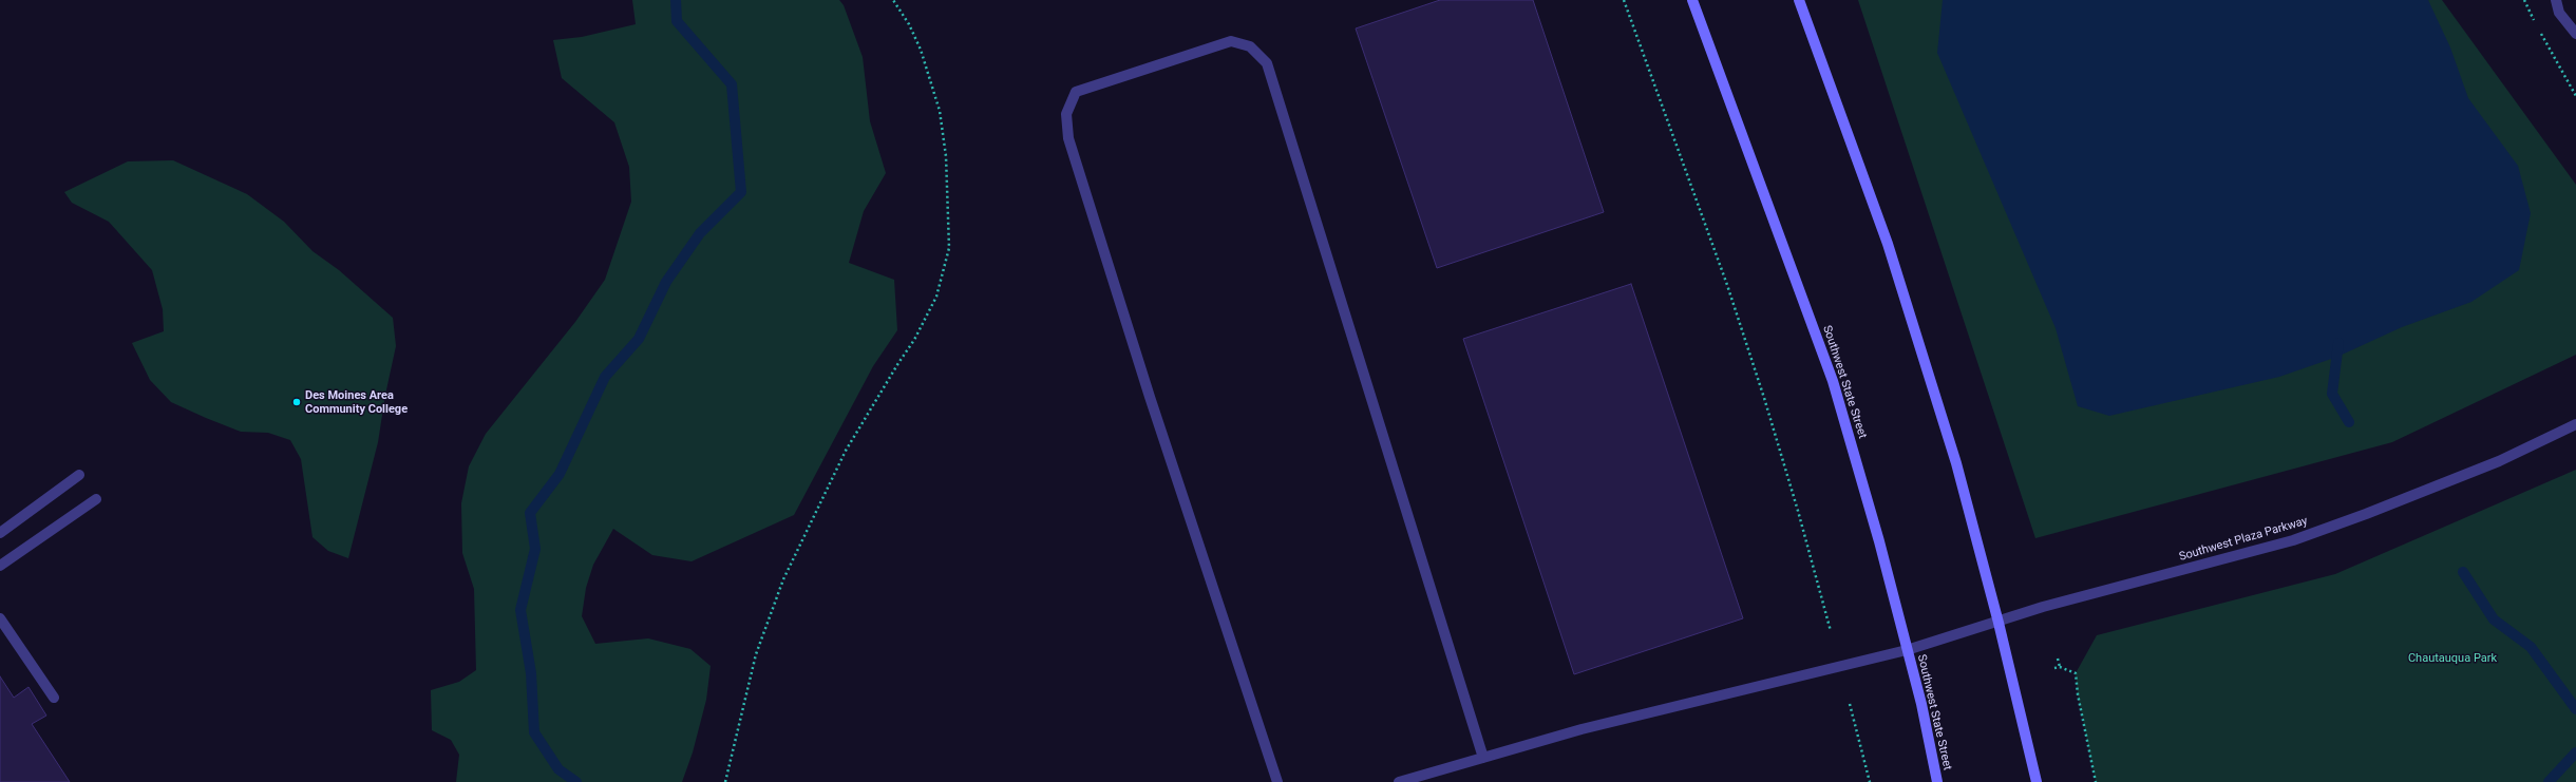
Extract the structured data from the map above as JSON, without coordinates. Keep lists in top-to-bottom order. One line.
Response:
{"streets":{"main road":["Southwest State Street"],"street":["Southwest Plaza Parkway"]},"crossings":[["Southwest State Street","Southwest Plaza Parkway"]],"parks":["Chautauqua Park"],"places":["Des Moines Area Community College"]}
